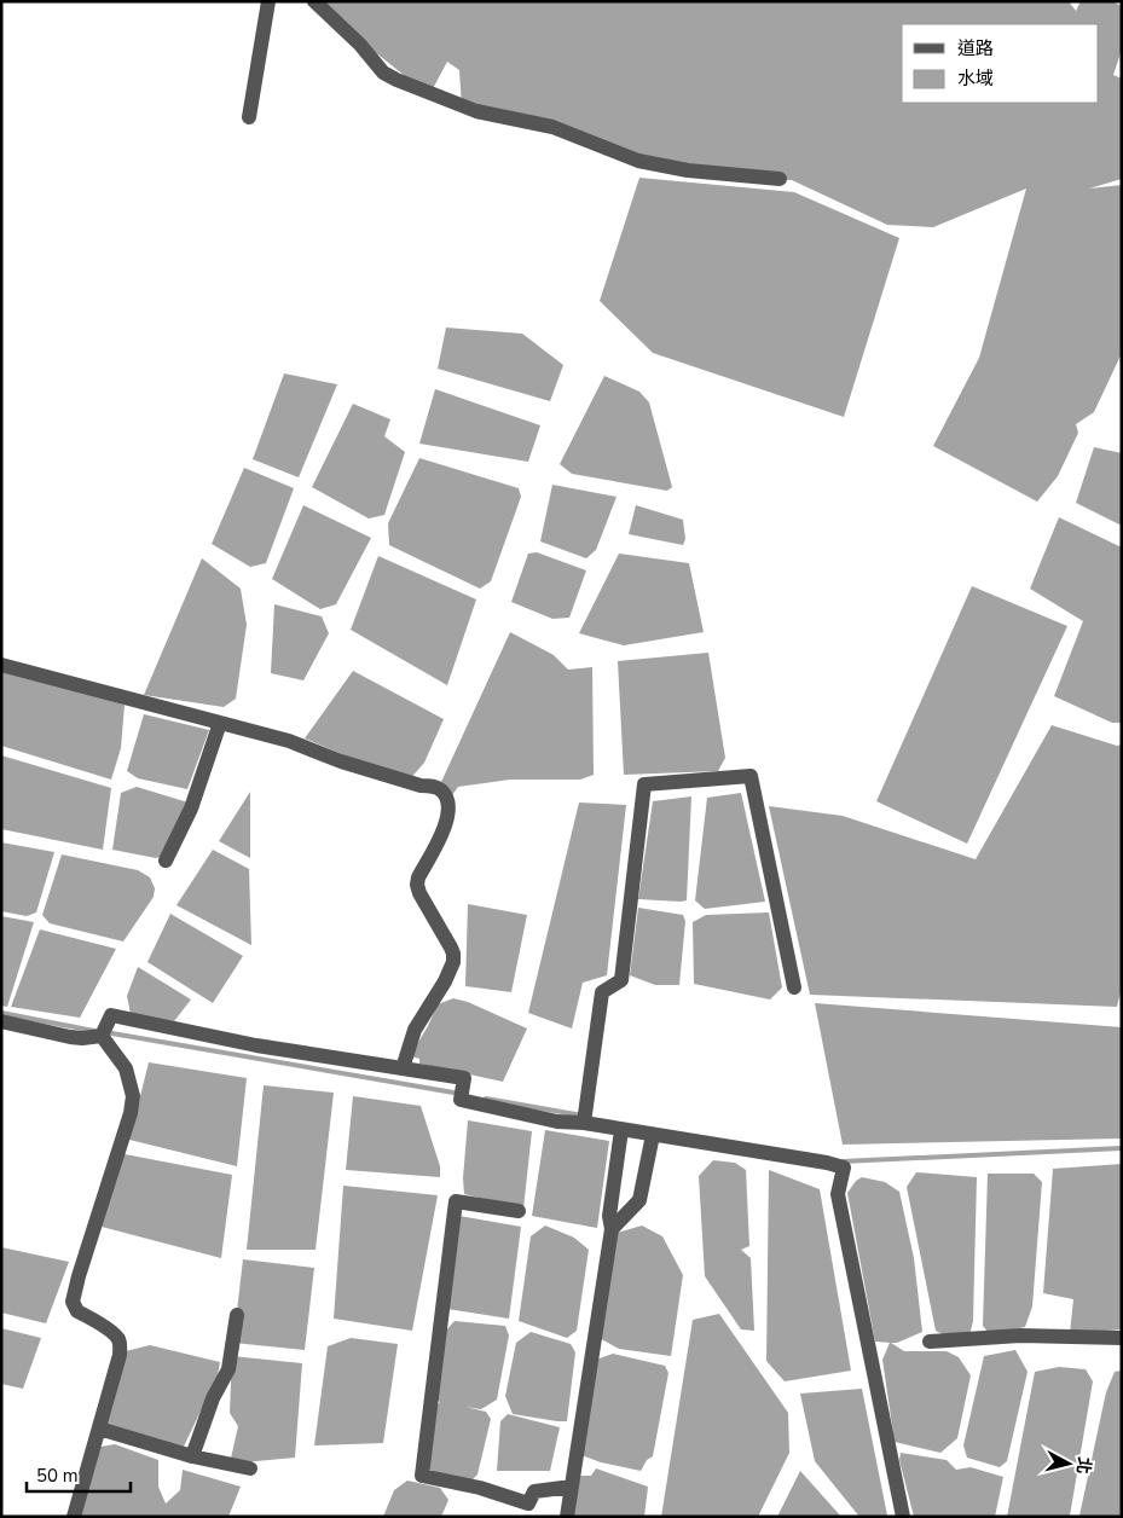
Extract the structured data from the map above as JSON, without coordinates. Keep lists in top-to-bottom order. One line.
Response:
{"legend":["道路","水域"],"scale_bar":"50 m","north":"right"}
